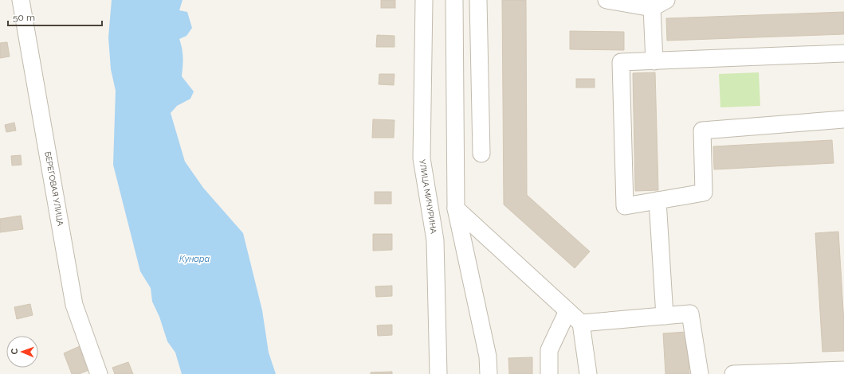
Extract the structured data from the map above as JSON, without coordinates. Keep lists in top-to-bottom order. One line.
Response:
{"streets":{"street":["БЕРЕГОВАЯ УЛИЦА","УЛИЦА МИЧУРИНА"]},"water":["Кунара"],"scale_bar":"50 m","north":"left"}
